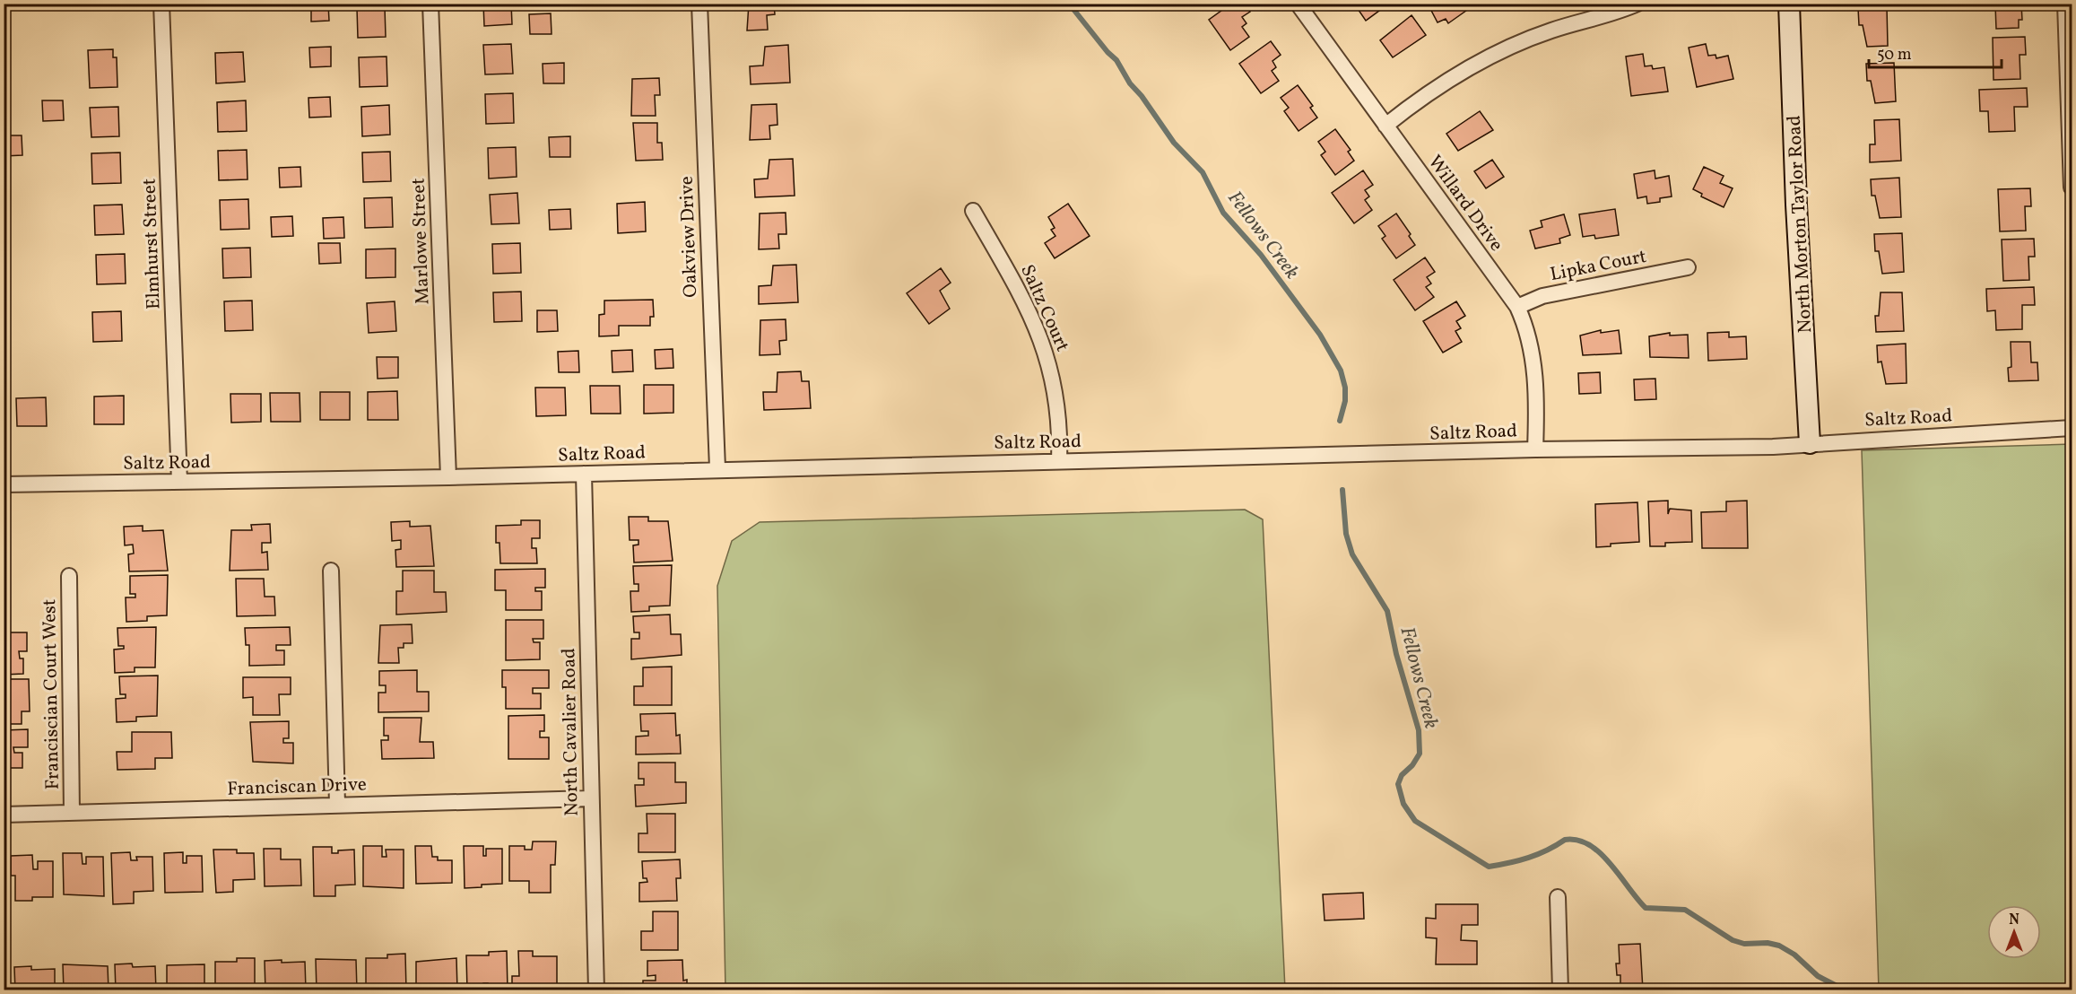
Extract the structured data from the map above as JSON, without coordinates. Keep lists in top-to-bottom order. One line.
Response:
{"streets":{"street":["Willard Drive","North Morton Taylor Road","Oakview Drive","Marlowe Street","Elmhurst Street","Lipka Court","Saltz Court","Saltz Road","Franciscian Court West","North Cavalier Road","Franciscan Drive"]},"crossings":[["Willard Drive","Lipka Court"],["Willard Drive","Saltz Road"],["North Morton Taylor Road","Saltz Road"],["Oakview Drive","Saltz Road"],["Marlowe Street","Saltz Road"],["Elmhurst Street","Saltz Road"],["Saltz Court","Saltz Road"],["Saltz Road","North Cavalier Road"],["Franciscian Court West","Franciscan Drive"],["North Cavalier Road","Franciscan Drive"]],"water":["Fellows Creek"],"scale_bar":"50 m","north":"top"}
